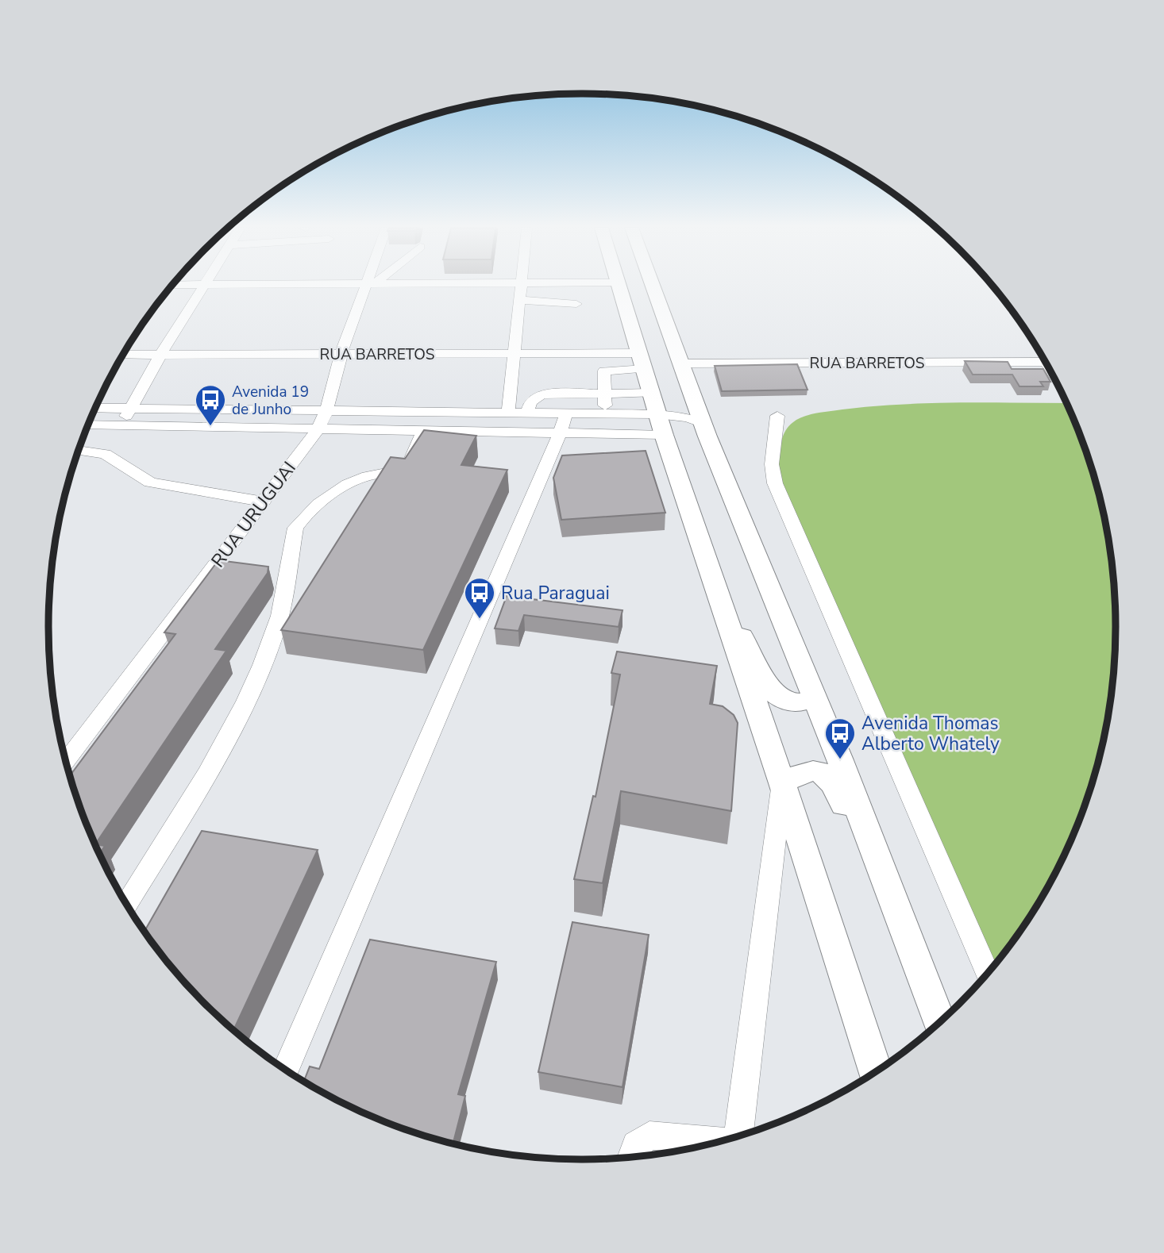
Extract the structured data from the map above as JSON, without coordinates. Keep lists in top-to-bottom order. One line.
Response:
{"streets":{"street":["RUA BARRETOS","RUA URUGUAI"]},"crossings":[["RUA BARRETOS","RUA URUGUAI"]],"places":{"bus stop":["Avenida 19 de Junho","Rua Paraguai","Avenida Thomas Alberto Whately"]}}
